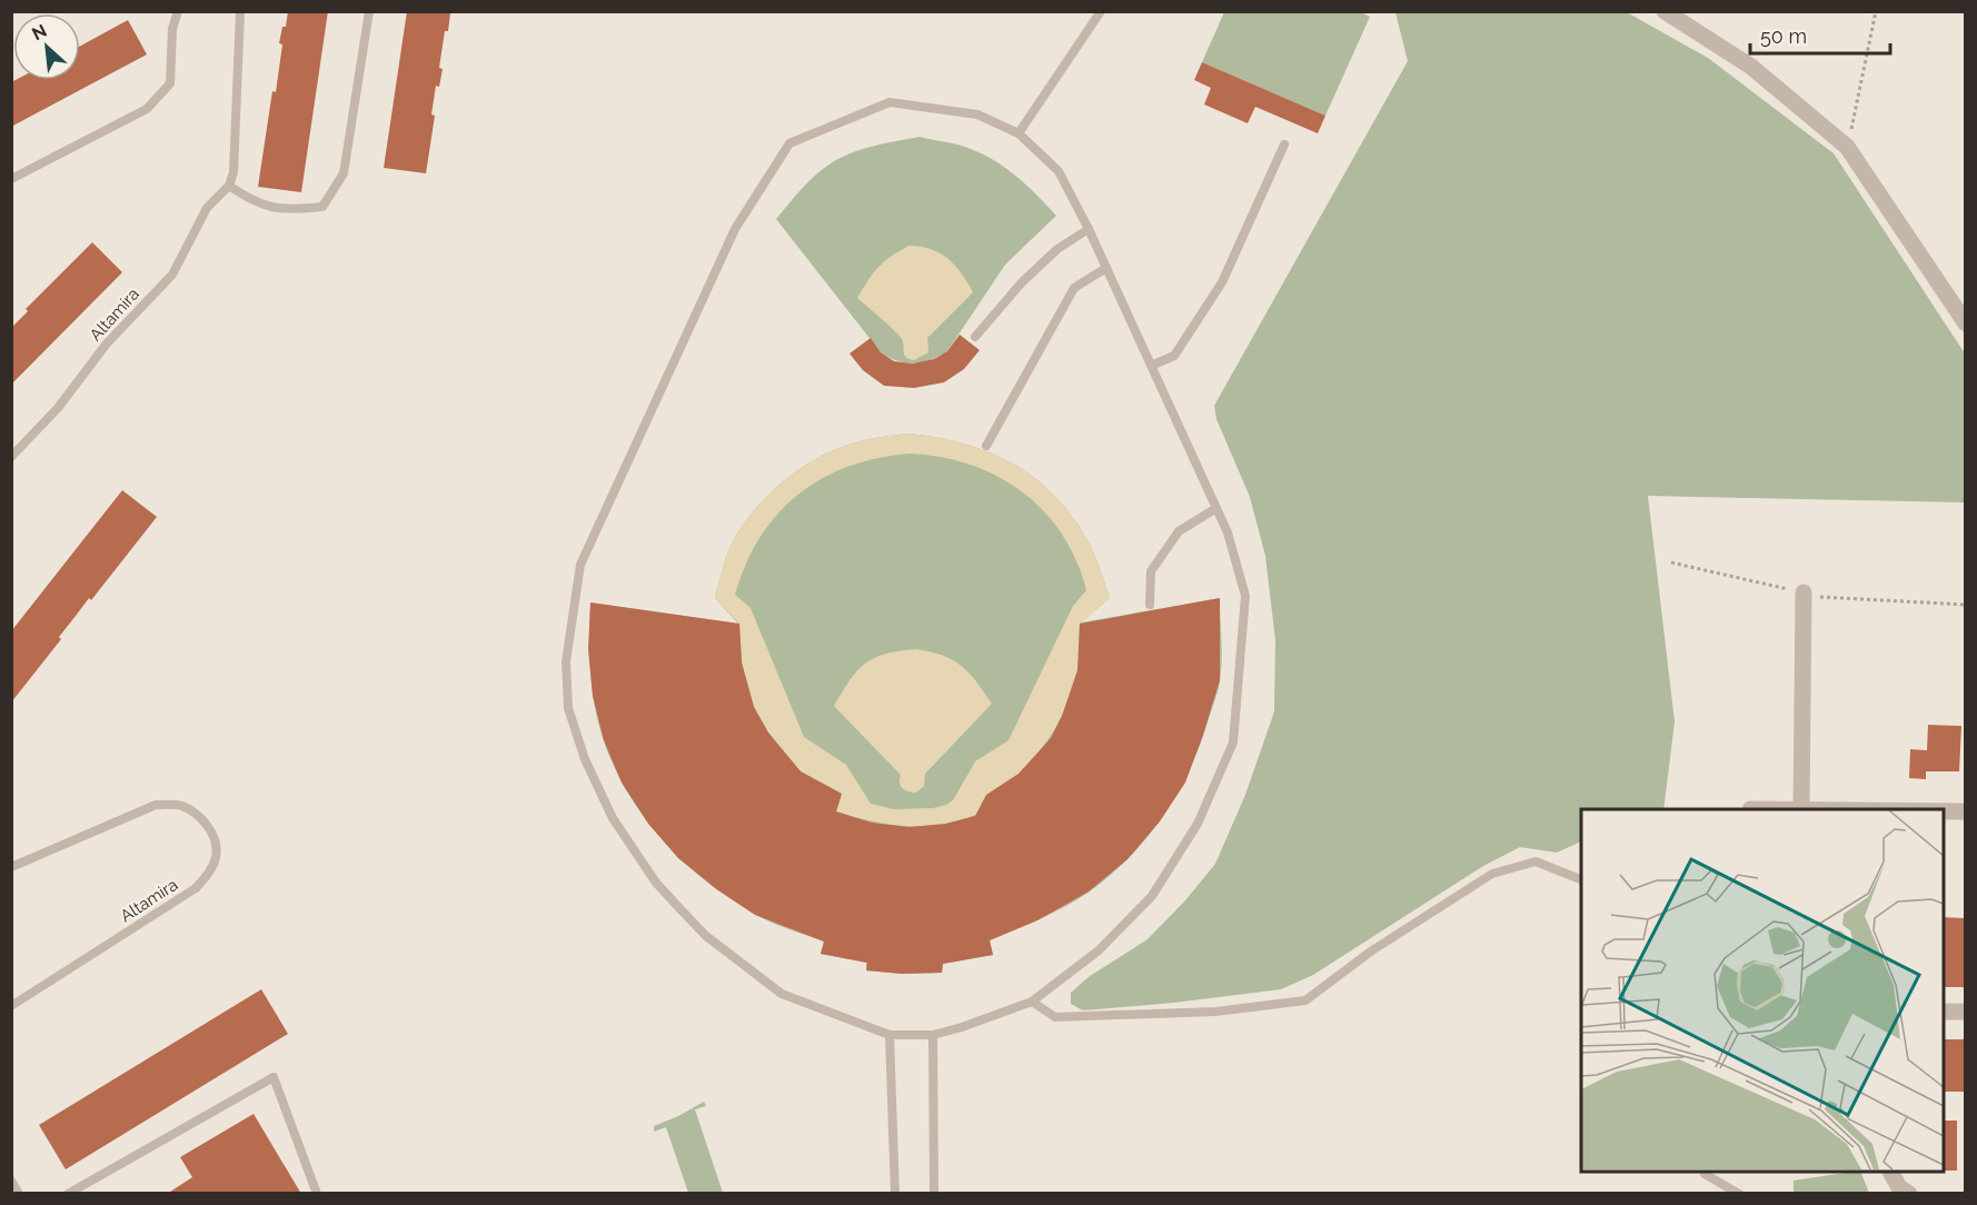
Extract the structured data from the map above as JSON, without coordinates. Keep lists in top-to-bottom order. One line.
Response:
{"streets":{"lane":["Altamira"]},"scale_bar":"50 m","north":"top left"}
